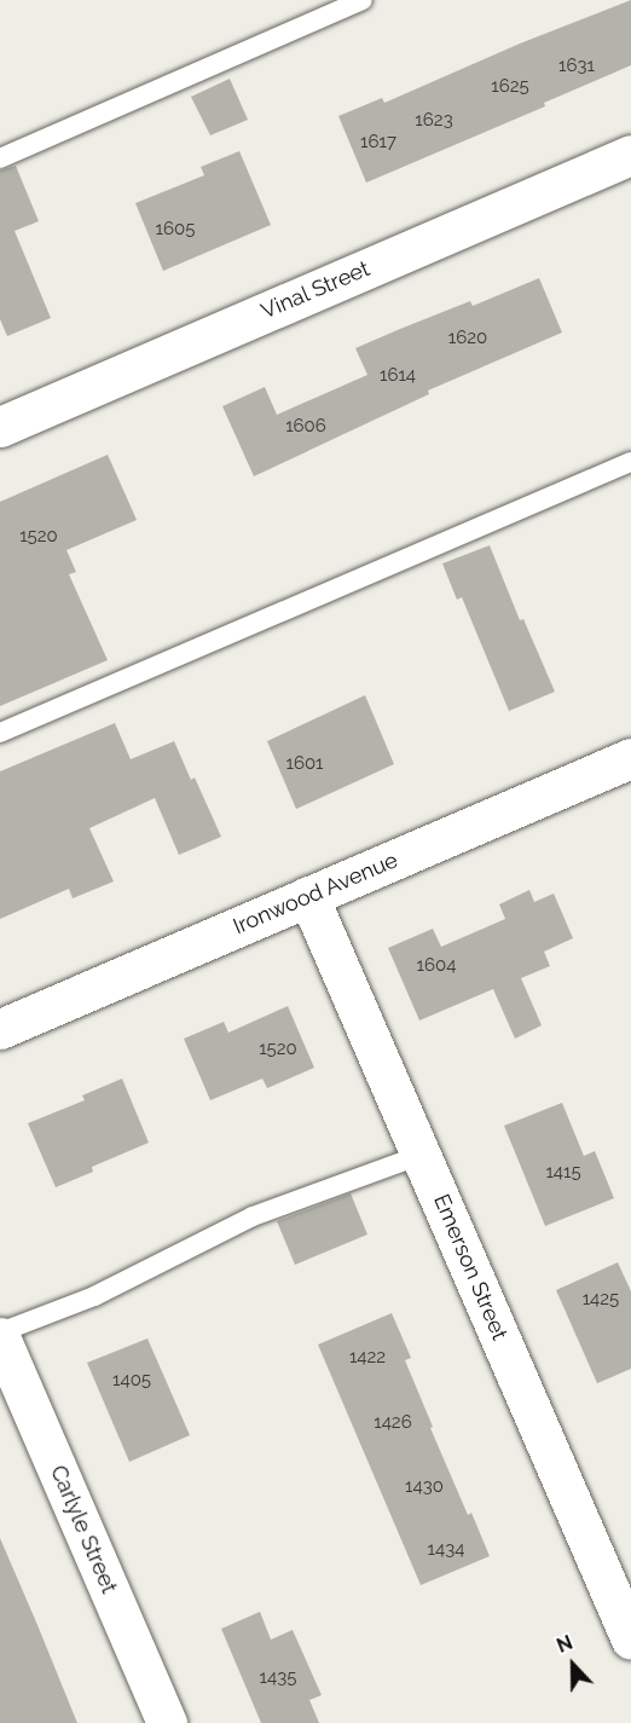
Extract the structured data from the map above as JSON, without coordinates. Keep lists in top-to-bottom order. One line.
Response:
{"streets":{"street":["Vinal Street","Ironwood Avenue","Emerson Street","Carlyle Street"]},"crossings":[["Ironwood Avenue","Emerson Street"]],"house_numbers":["1631","1625","1623","1617","1605","1620","1614","1606","1520","1601","1604","1520","1415","1425","1422","1405","1426","1430","1434","1435"],"north":"top"}
